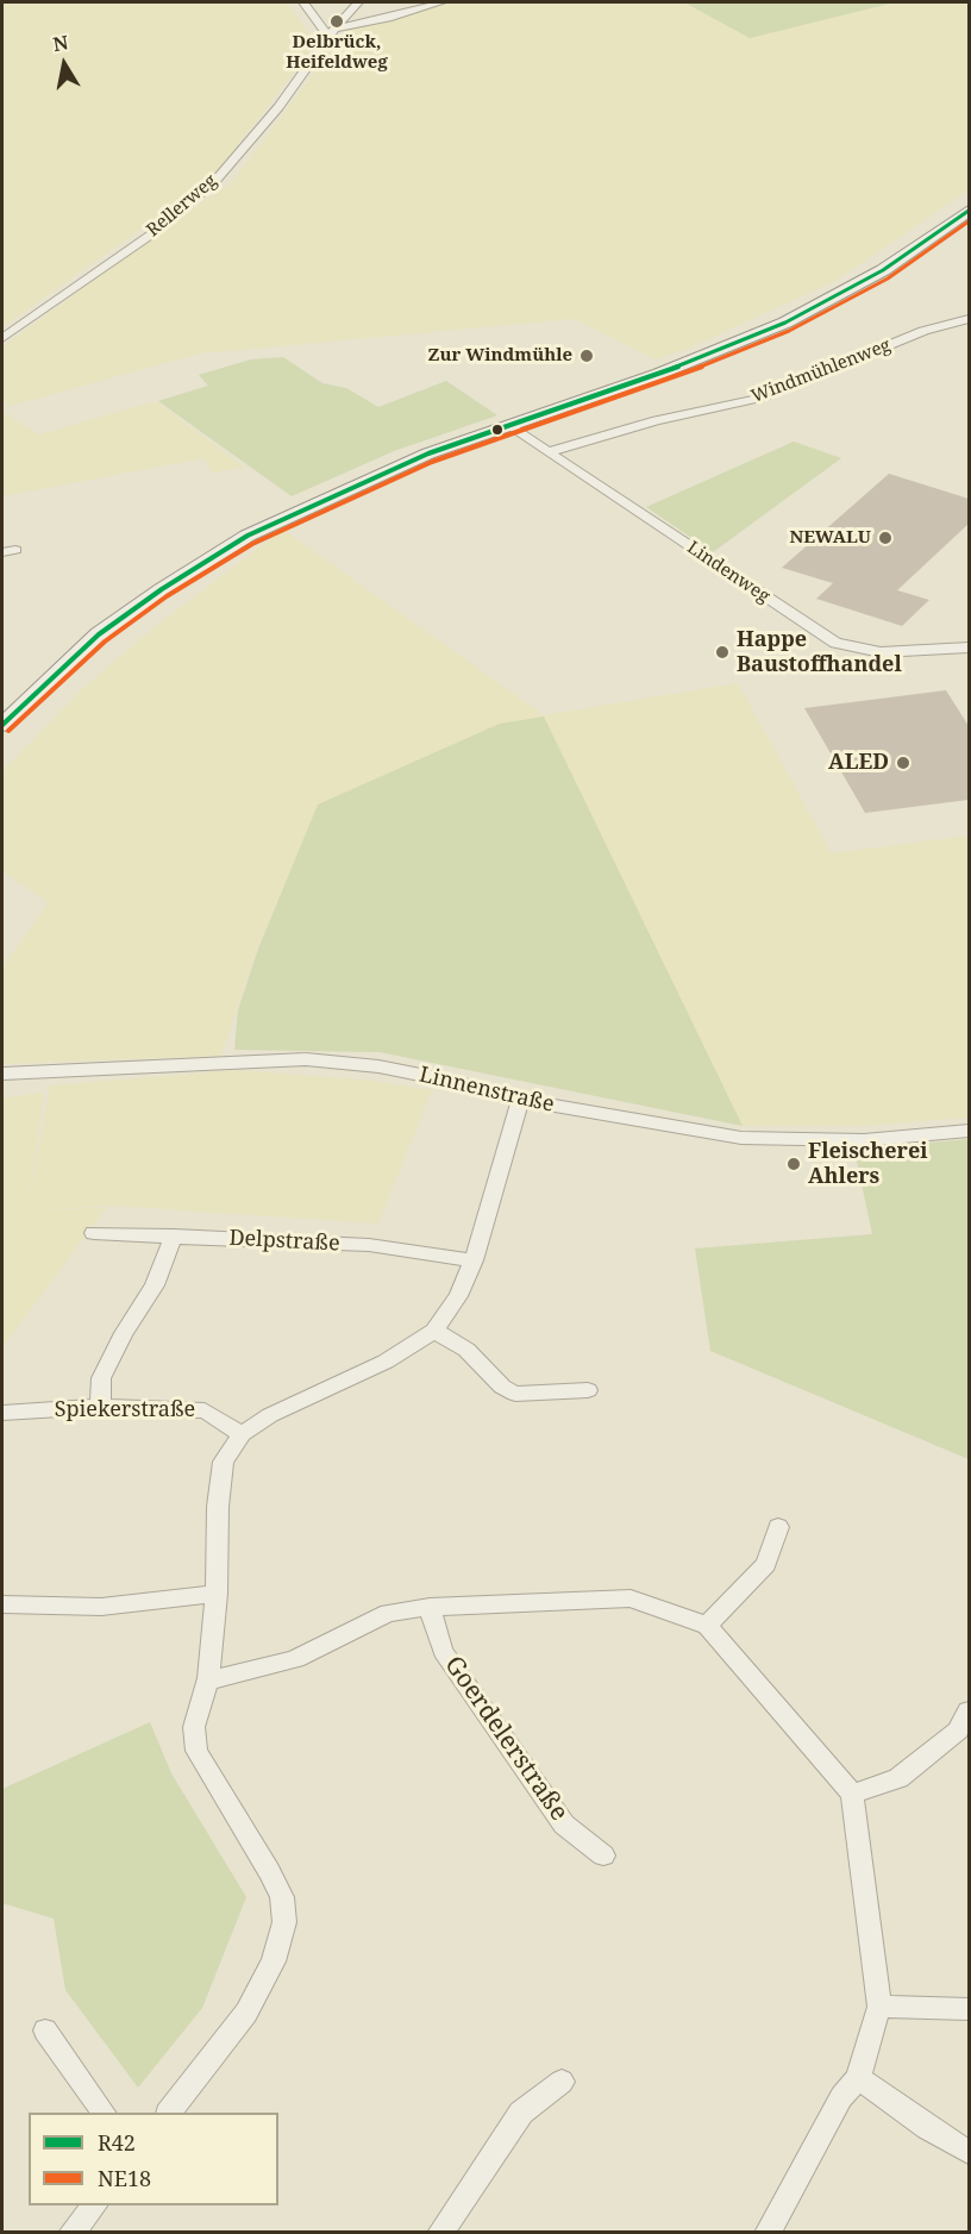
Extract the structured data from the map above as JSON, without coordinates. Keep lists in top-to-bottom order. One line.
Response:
{"streets":{"street":["Rellerweg","Windmühlenweg","Lindenweg","Linnenstraße","Delpstraße","Spiekerstraße","Goerdelerstraße"]},"crossings":[["Windmühlenweg","Lindenweg"]],"places":["Delbrück, Heifeldweg","Zur Windmühle","NEWALU","Happe Baustoffhandel","ALED","Fleischerei Ahlers"],"lines":["transit line R42","transit line NE18"],"legend":["R42","NE18"],"north":"top"}
